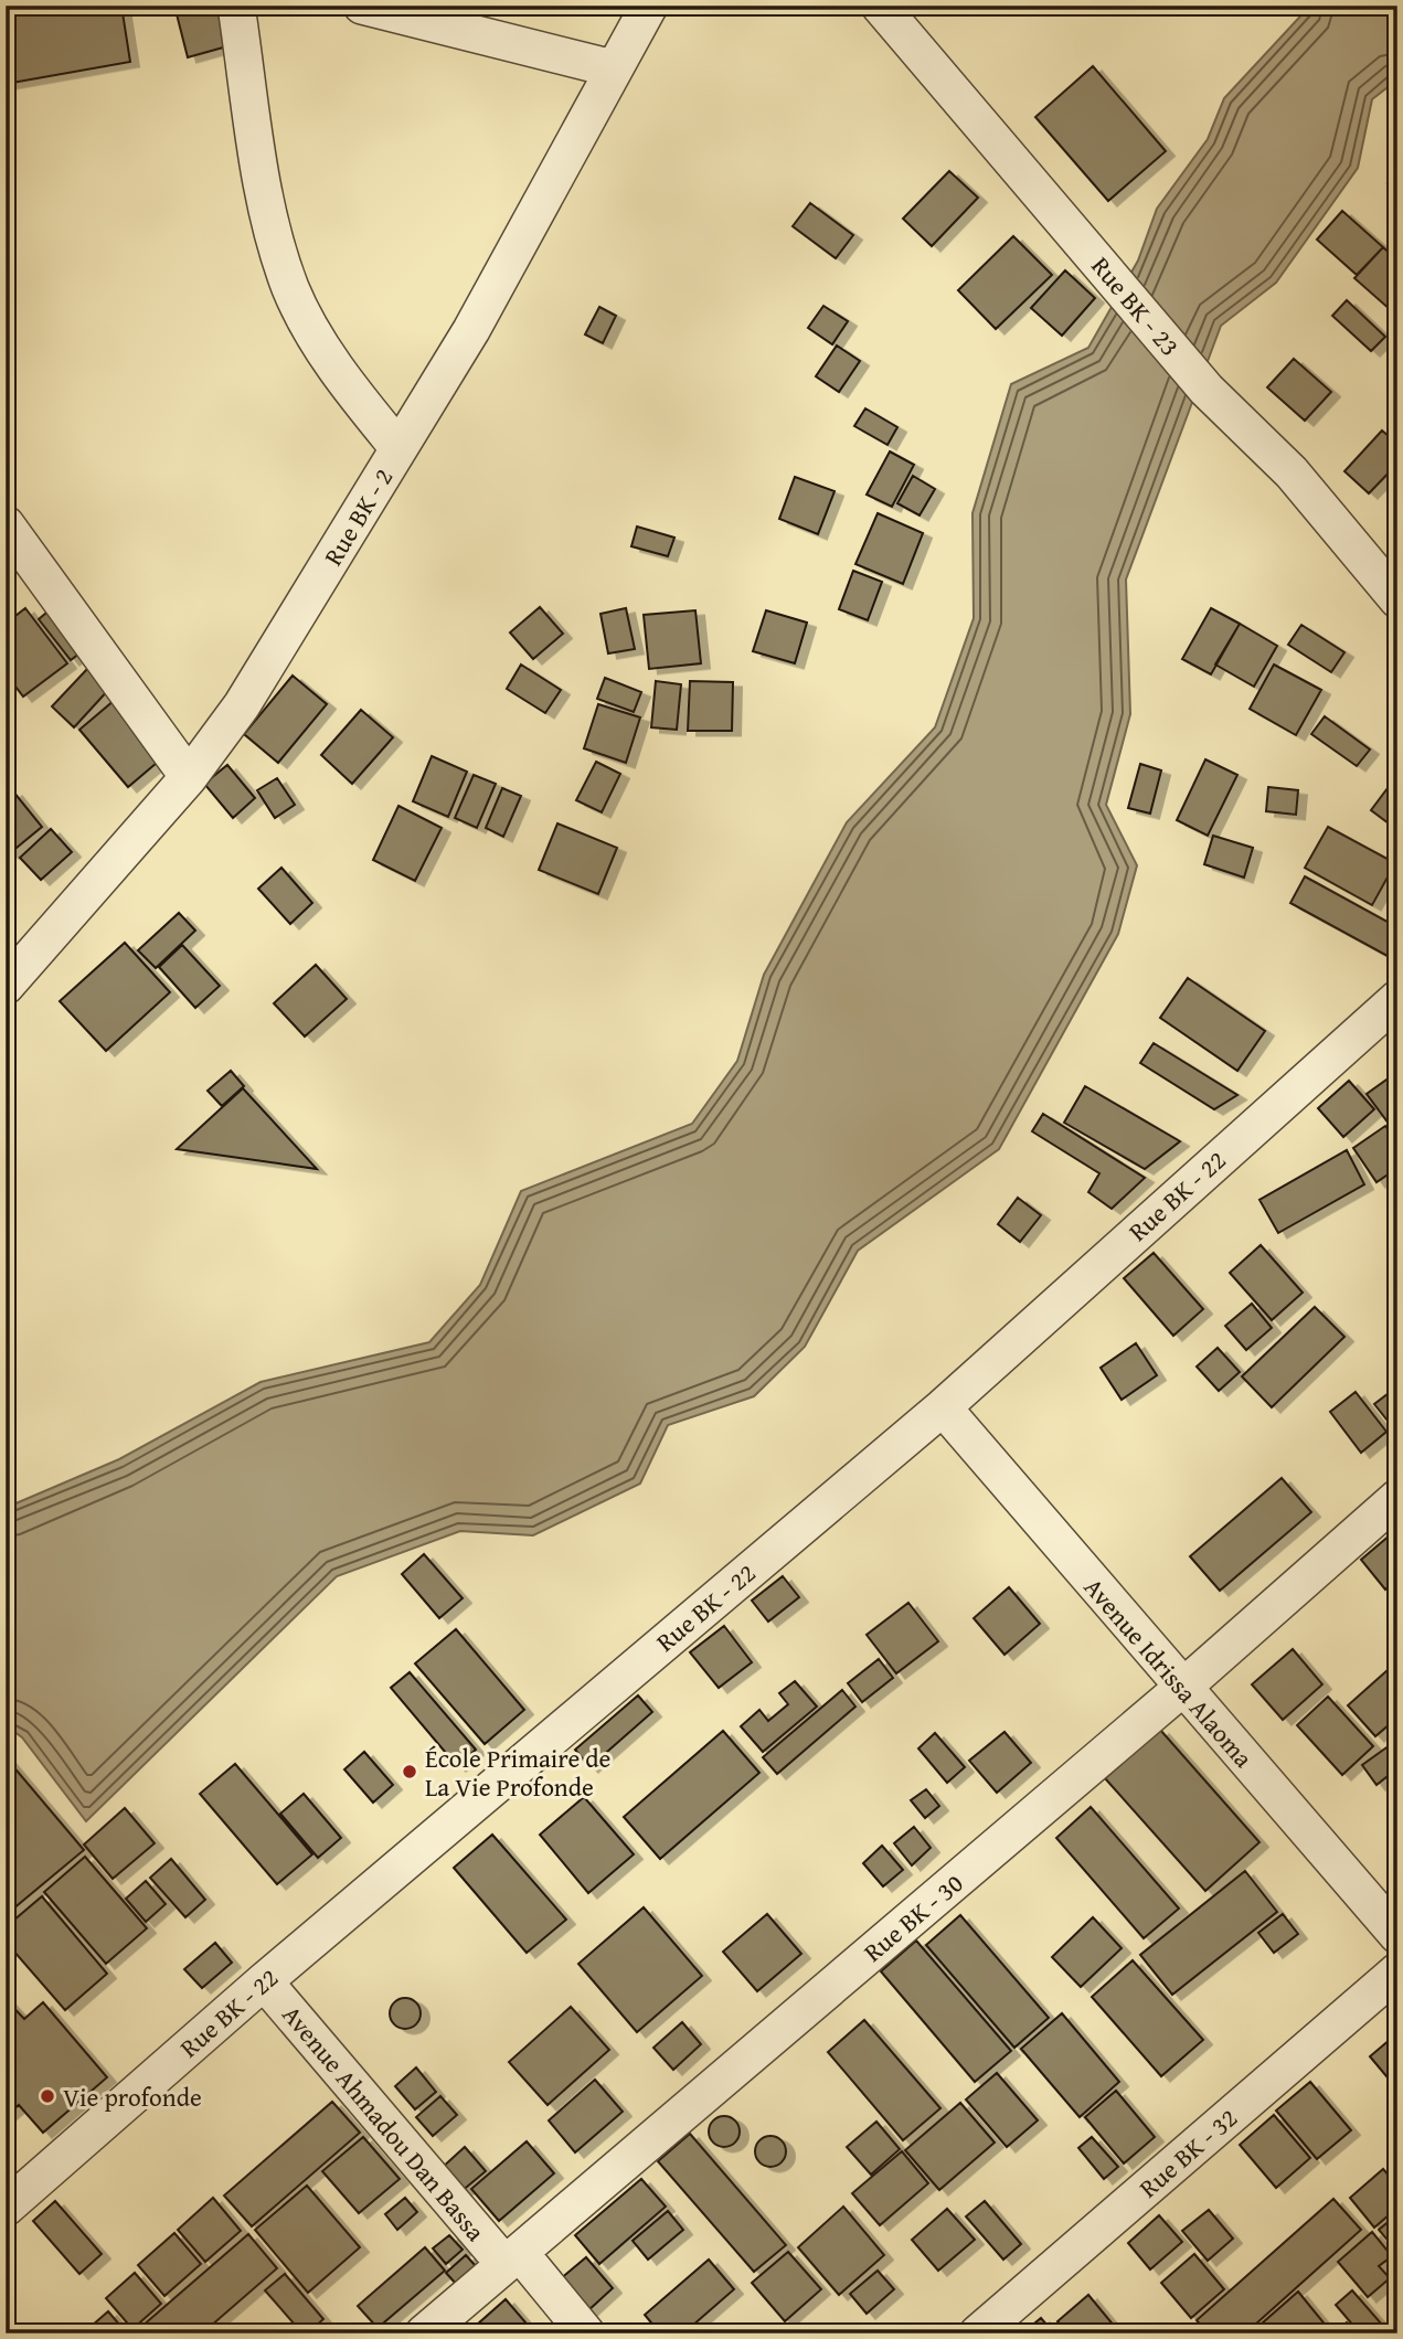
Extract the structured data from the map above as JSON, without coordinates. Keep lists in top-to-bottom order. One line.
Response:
{"streets":{"street":["Rue BK - 23","Rue BK - 2","Rue BK - 22","Avenue Idrissa Alaoma","Rue BK - 30","Avenue Ahmadou Dan Bassa","Rue BK - 32"]},"crossings":[["Rue BK - 22","Avenue Idrissa Alaoma"],["Rue BK - 22","Avenue Ahmadou Dan Bassa"],["Avenue Idrissa Alaoma","Rue BK - 30"],["Rue BK - 30","Avenue Ahmadou Dan Bassa"]],"places":["École Primaire de La Vie Profonde","Vie profonde"]}
